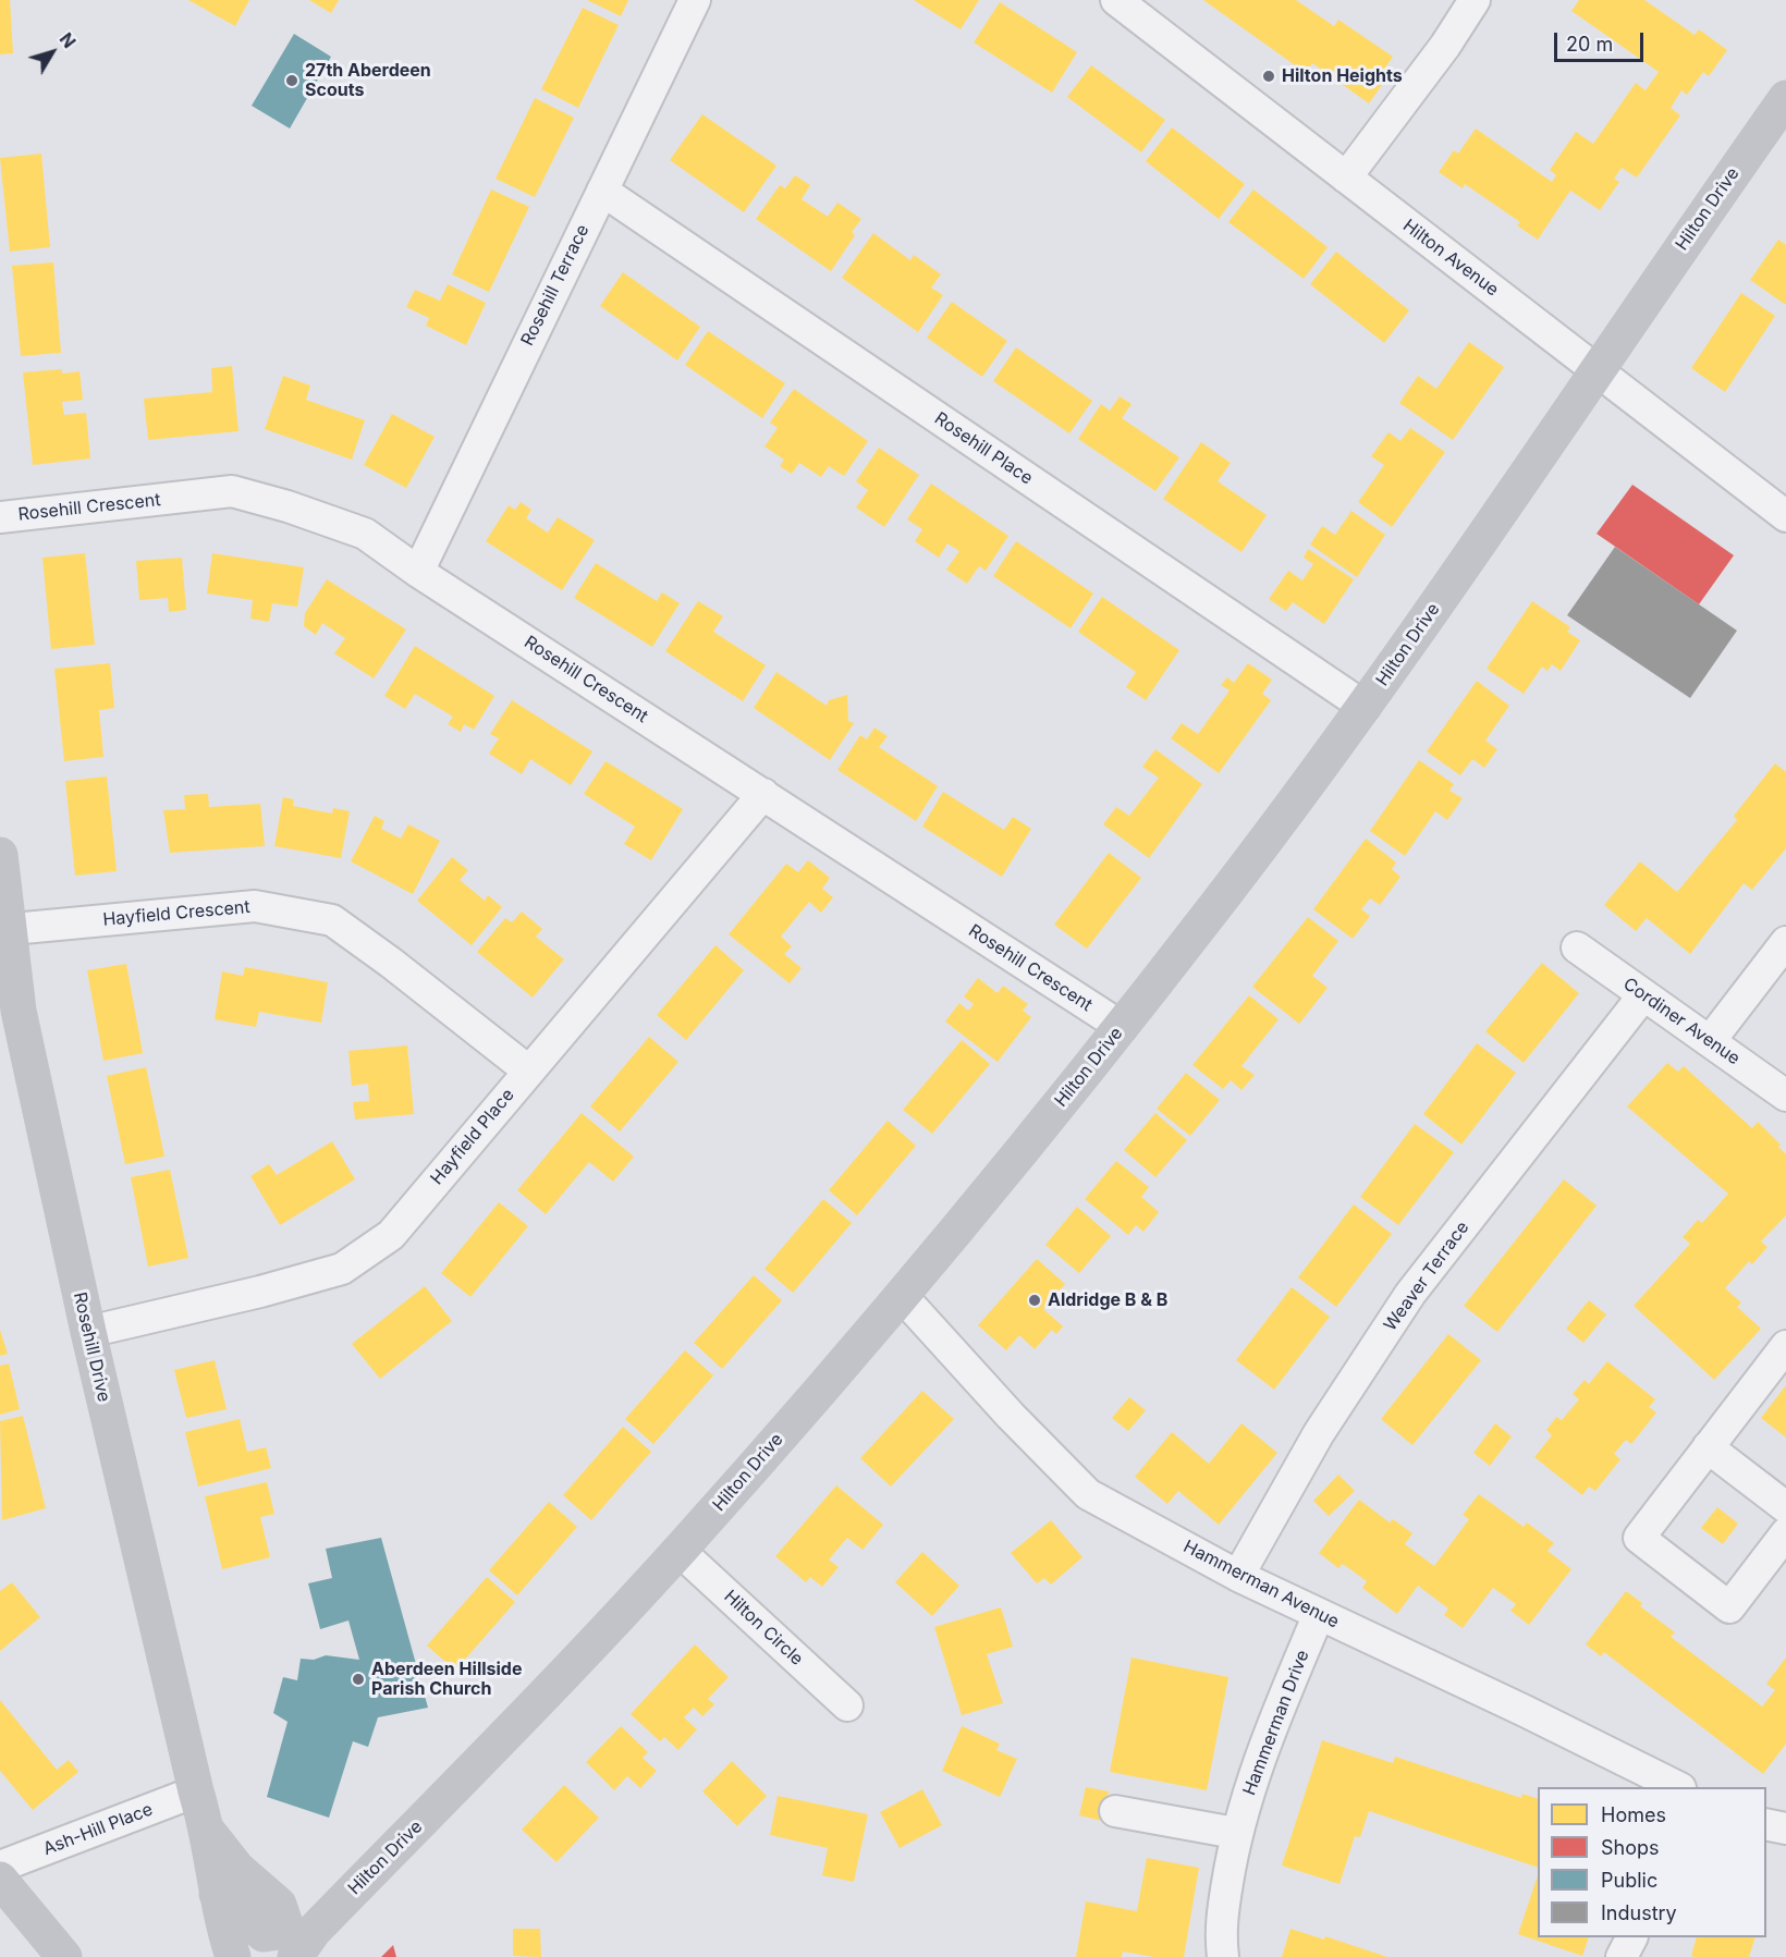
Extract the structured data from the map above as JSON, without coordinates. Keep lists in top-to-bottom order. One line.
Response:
{"streets":{"street":["Hilton Drive","Hilton Avenue","Rosehill Terrace","Rosehill Place","Rosehill Crescent","Hayfield Crescent","Cordiner Avenue","Hayfield Place","Weaver Terrace","Rosehill Drive","Hammerman Avenue","Hilton Circle","Hammerman Drive","Ash-Hill Place"]},"crossings":[["Hilton Drive","Hilton Avenue"],["Hilton Drive","Rosehill Place"],["Hilton Drive","Rosehill Crescent"],["Hilton Drive","Rosehill Drive"],["Hilton Drive","Hammerman Avenue"],["Hilton Drive","Hilton Circle"],["Rosehill Terrace","Rosehill Place"],["Rosehill Terrace","Rosehill Crescent"],["Rosehill Crescent","Hayfield Place"],["Hayfield Crescent","Hayfield Place"],["Hayfield Crescent","Rosehill Drive"],["Cordiner Avenue","Weaver Terrace"],["Hayfield Place","Rosehill Drive"],["Weaver Terrace","Hammerman Avenue"],["Rosehill Drive","Ash-Hill Place"],["Hammerman Avenue","Hammerman Drive"]],"places":["Hilton Heights","27th Aberdeen Scouts","Aldridge B & B","Aberdeen Hillside Parish Church"],"legend":["Homes","Shops","Public","Industry"],"scale_bar":"20 m","north":"top right"}
